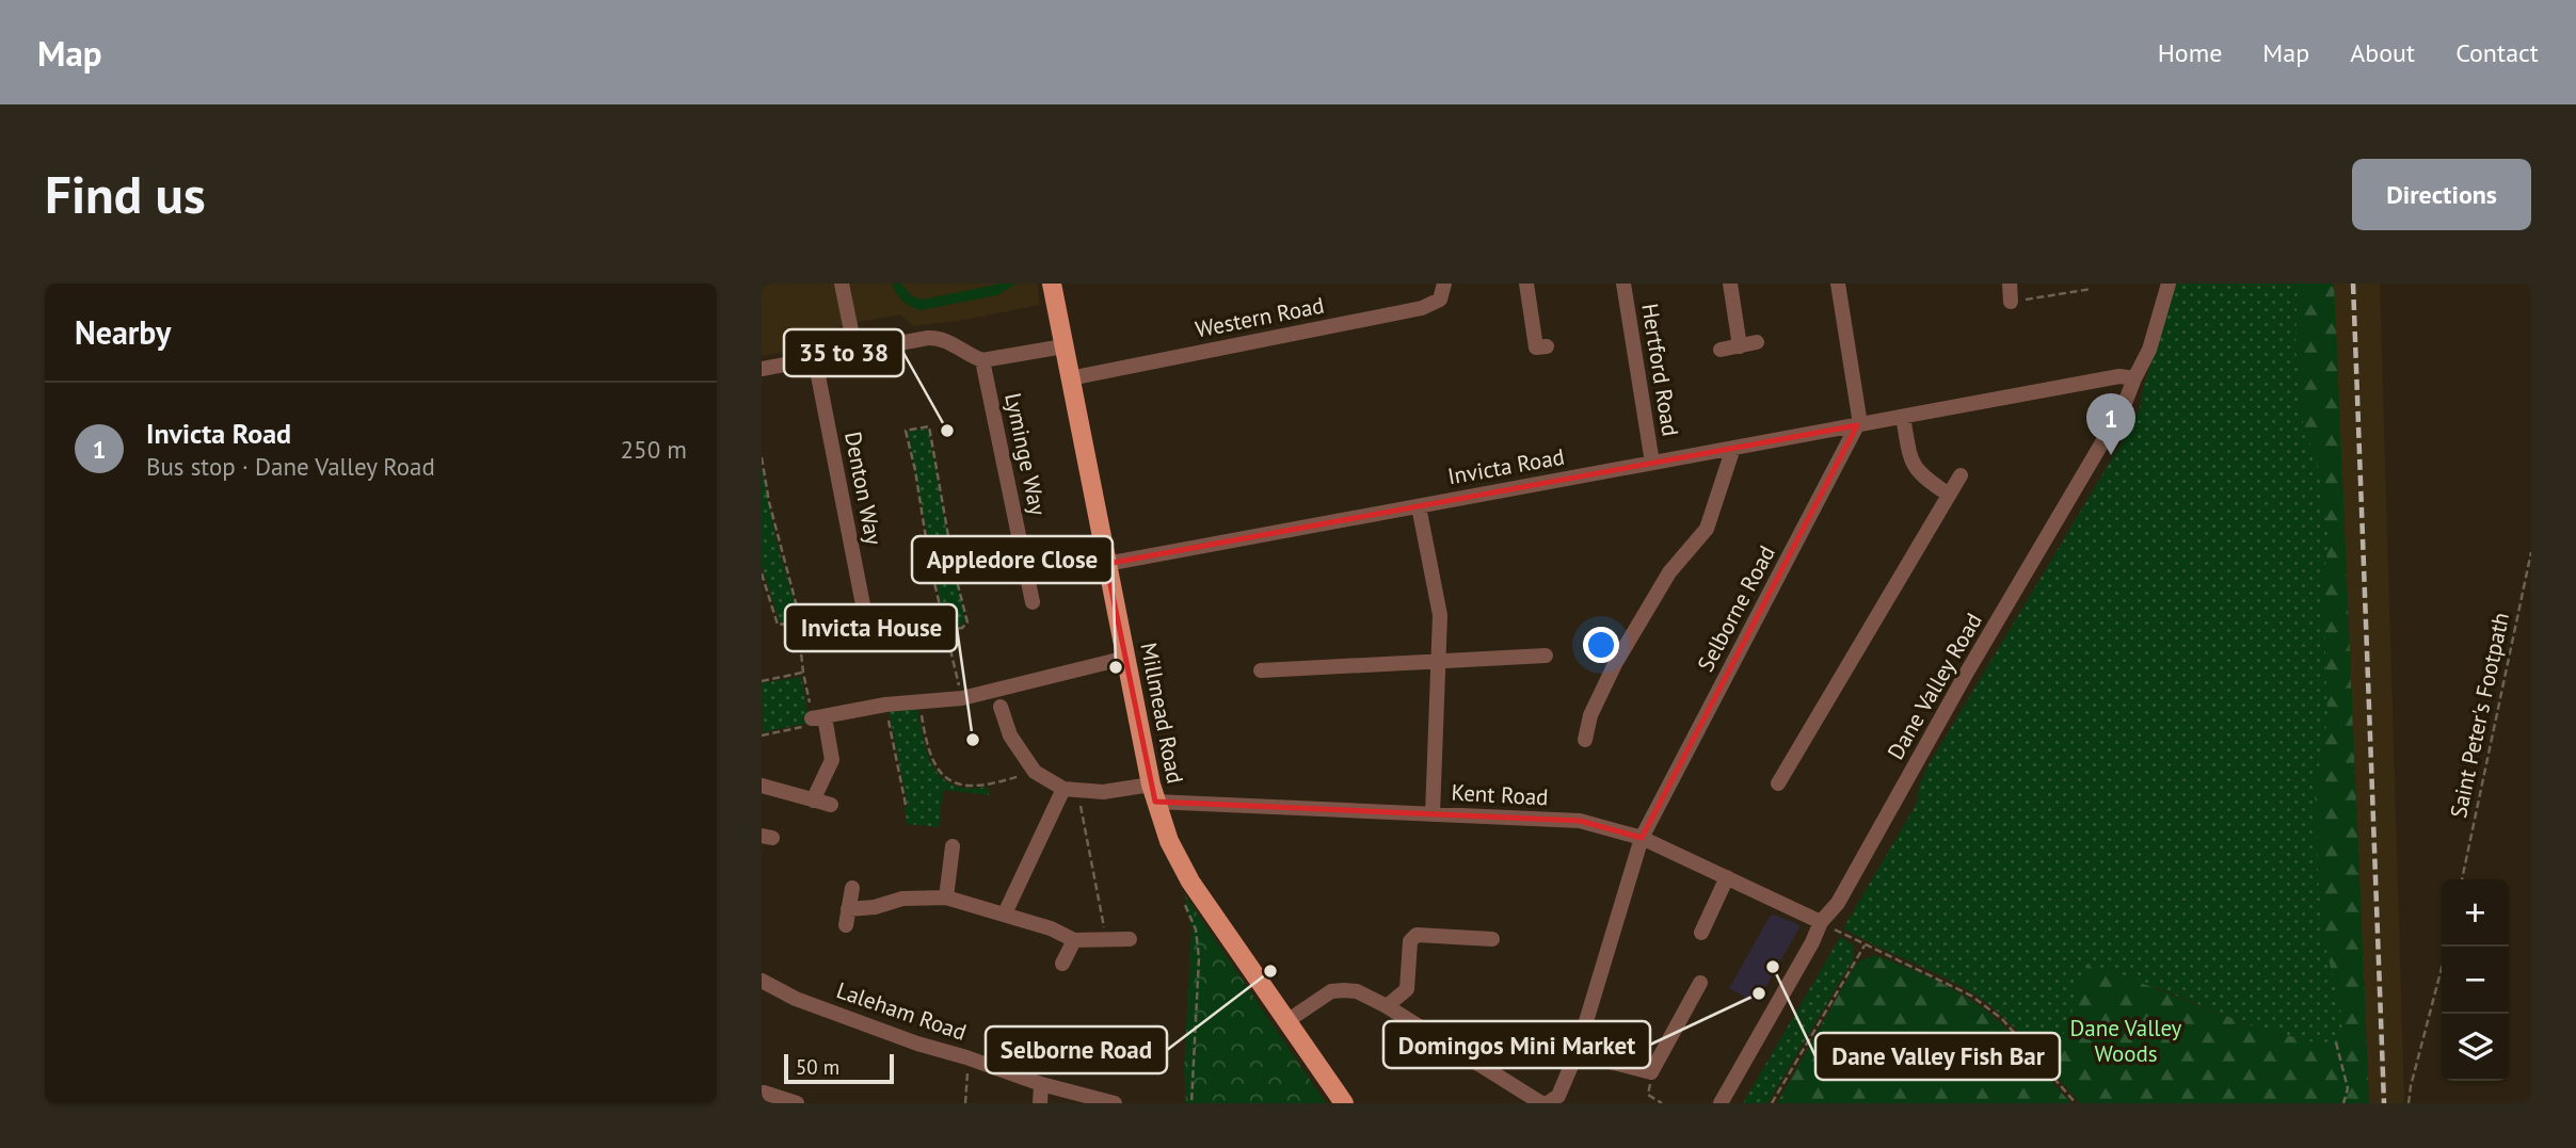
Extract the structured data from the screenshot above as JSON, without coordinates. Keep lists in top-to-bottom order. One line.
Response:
{"streets":{"main road":["Millmead Road"],"street":["Western Road","Hertford Road","Lyminge Way","Invicta Road","Denton Way","Selborne Road","Dane Valley Road","Kent Road","Laleham Road"],"path":["Saint Peter's Footpath"]},"crossings":[["Western Road","Millmead Road"],["Hertford Road","Invicta Road"],["Invicta Road","Selborne Road"],["Invicta Road","Dane Valley Road"],["Invicta Road","Millmead Road"],["Selborne Road","Kent Road"],["Dane Valley Road","Kent Road"],["Millmead Road","Kent Road"]],"parks":["Dane Valley Woods"],"places":["35 to 38","Appledore Close","Invicta House","Dane Valley Fish Bar","Selborne Road","Domingos Mini Market"],"scale_bar":"50 m","page":{"header":"Map","nav":["Home","Map","About","Contact"],"buttons":"Directions","title":"Find us","heading":"Nearby","list":[{"mark":"1","name":"Invicta Road","note":"Bus stop · Dane Valley Road","value":"250 m"}],"pins":"1","map_buttons":["+","−"],"scale":"50 m"}}
